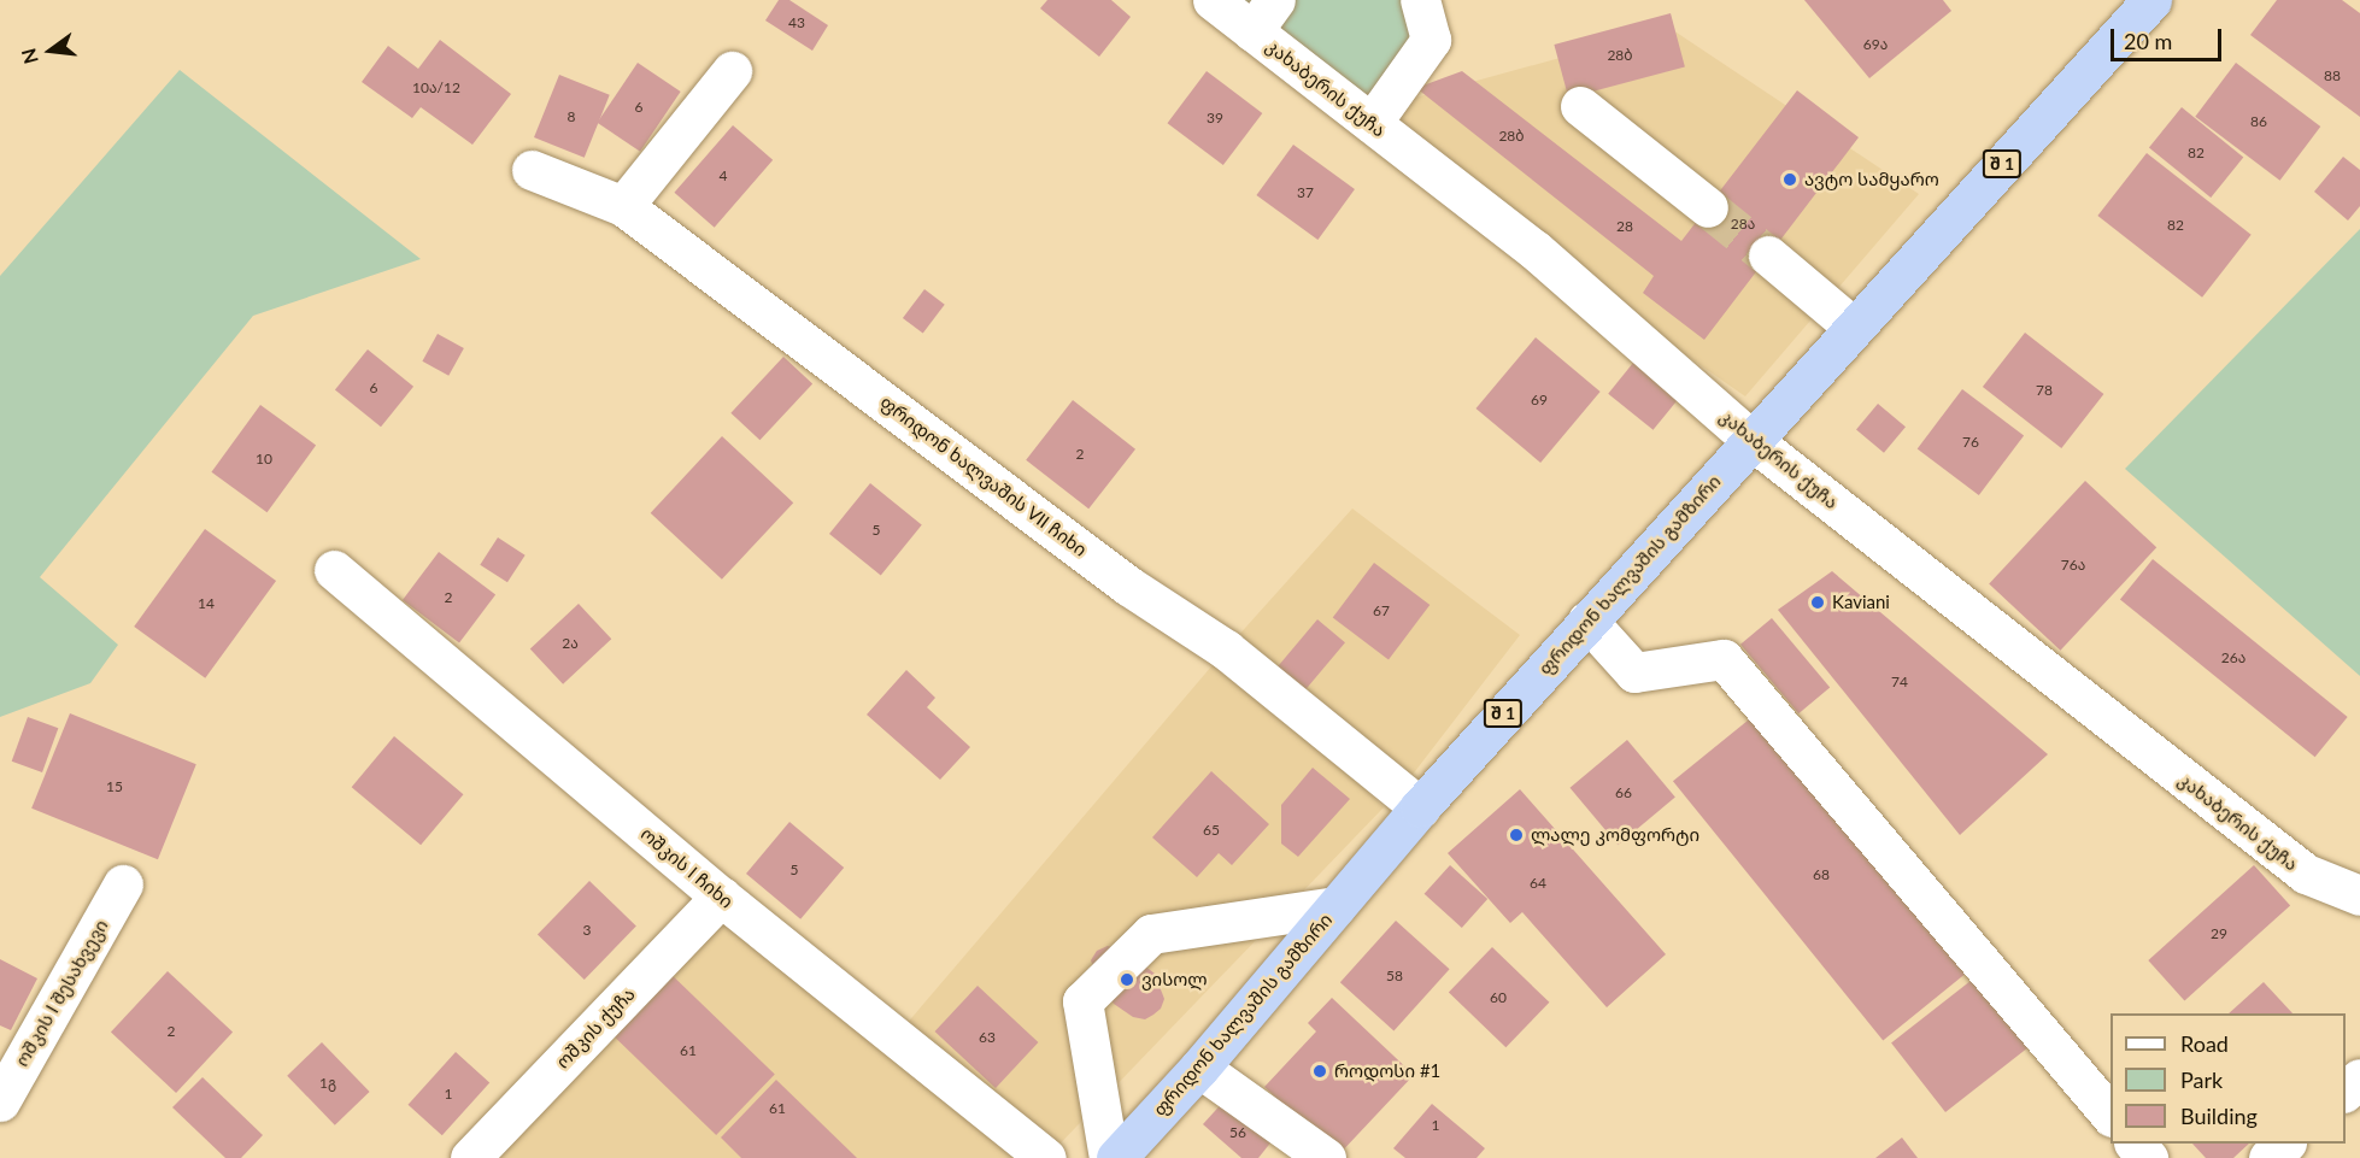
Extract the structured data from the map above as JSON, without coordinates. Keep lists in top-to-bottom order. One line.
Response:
{"streets":{"highway":["შ 1","ფრიდონ ხალვაშის გამზირი"],"street":["კახაბერის ქუჩა","ფრიდონ ხალვაშის VII ჩიხი","ოშკის I ჩიხი","ოშკის I შესახვევი","ოშკის ქუჩა"]},"crossings":[["კახაბერის ქუჩა","ფრიდონ ხალვაშის გამზირი"],["ფრიდონ ხალვაშის VII ჩიხი","ფრიდონ ხალვაშის გამზირი"],["ოშკის I ჩიხი","ოშკის ქუჩა"]],"places":["ავტო სამყარო","Kaviani","ლალე კომფორტი","ვისოლ","როდოსი #1"],"house_numbers":["43","69ა","28ბ","88","10ა/12","6","8","39","86","28ბ","82","4","37","28ა","82","28","6","78","69","76","2","10","5","76ა","2","14","67","2ა","26ა","74","15","66","65","5","68","64","3","29","58","60","2","63","61","1გ","1","61","1","56"],"legend":["Road","Park","Building"],"scale_bar":"20 m","north":"left"}
